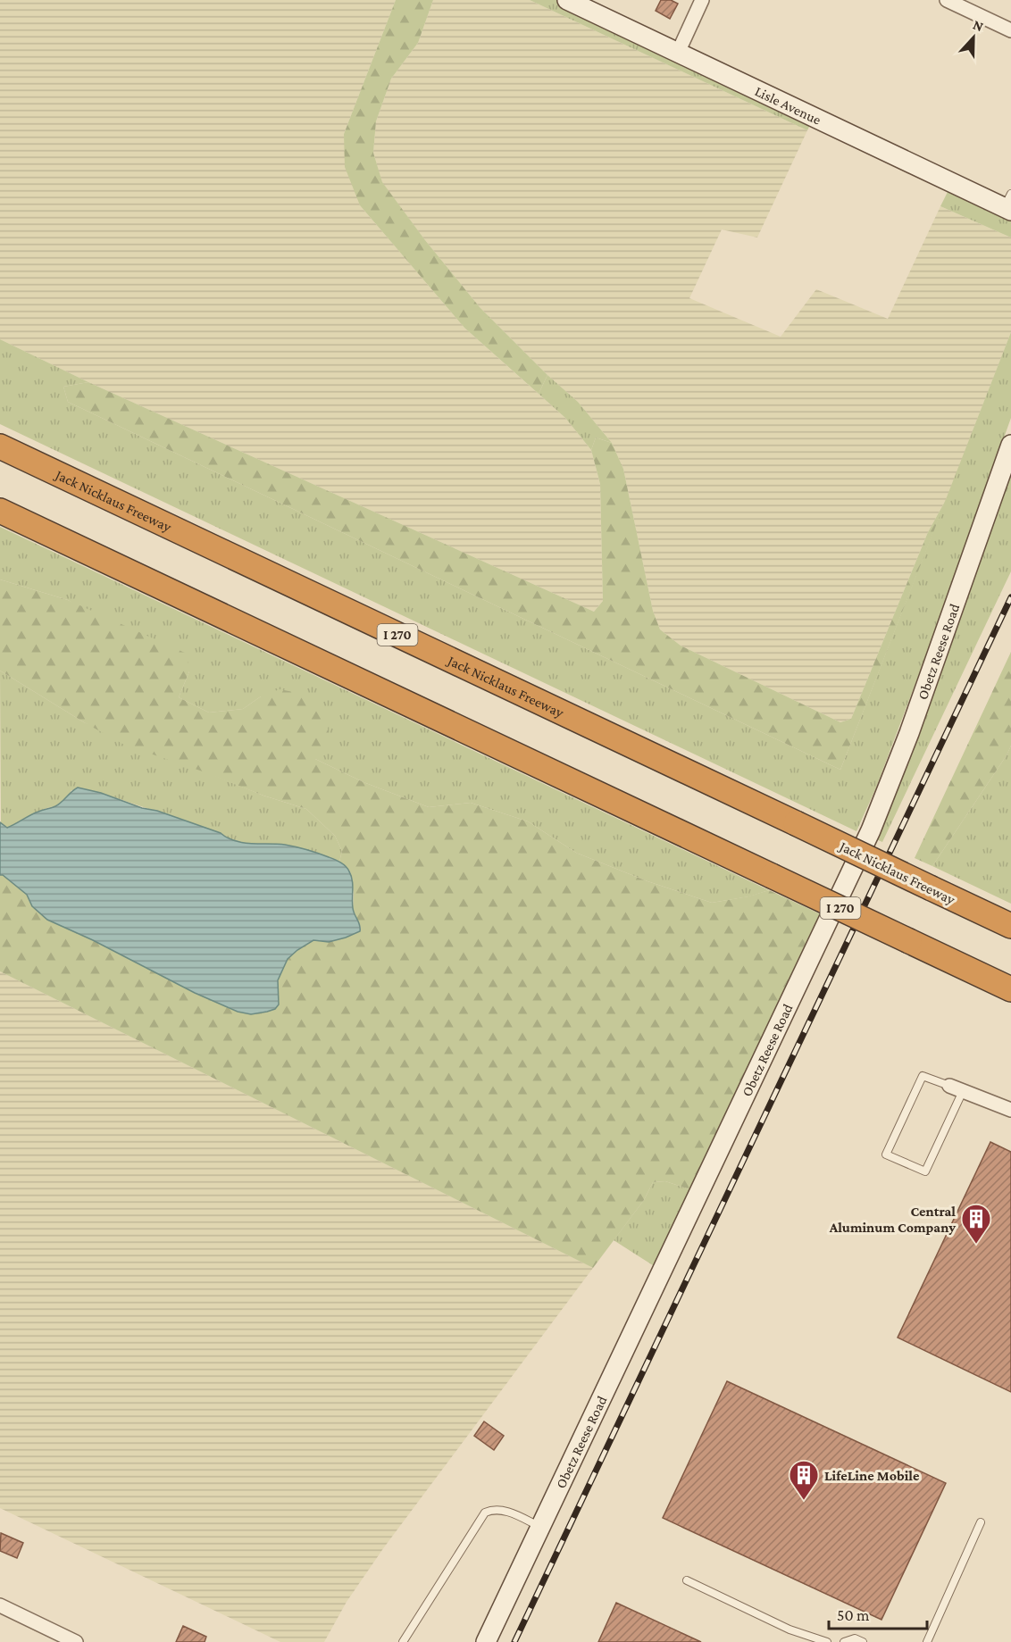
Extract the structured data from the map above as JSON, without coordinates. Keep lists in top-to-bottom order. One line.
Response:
{"streets":{"highway":["Jack Nicklaus Freeway","I 270"],"street":["Lisle Avenue","Obetz Reese Road"]},"places":{"building":["Central Aluminum Company","LifeLine Mobile"]},"scale_bar":"50 m","north":"top"}
